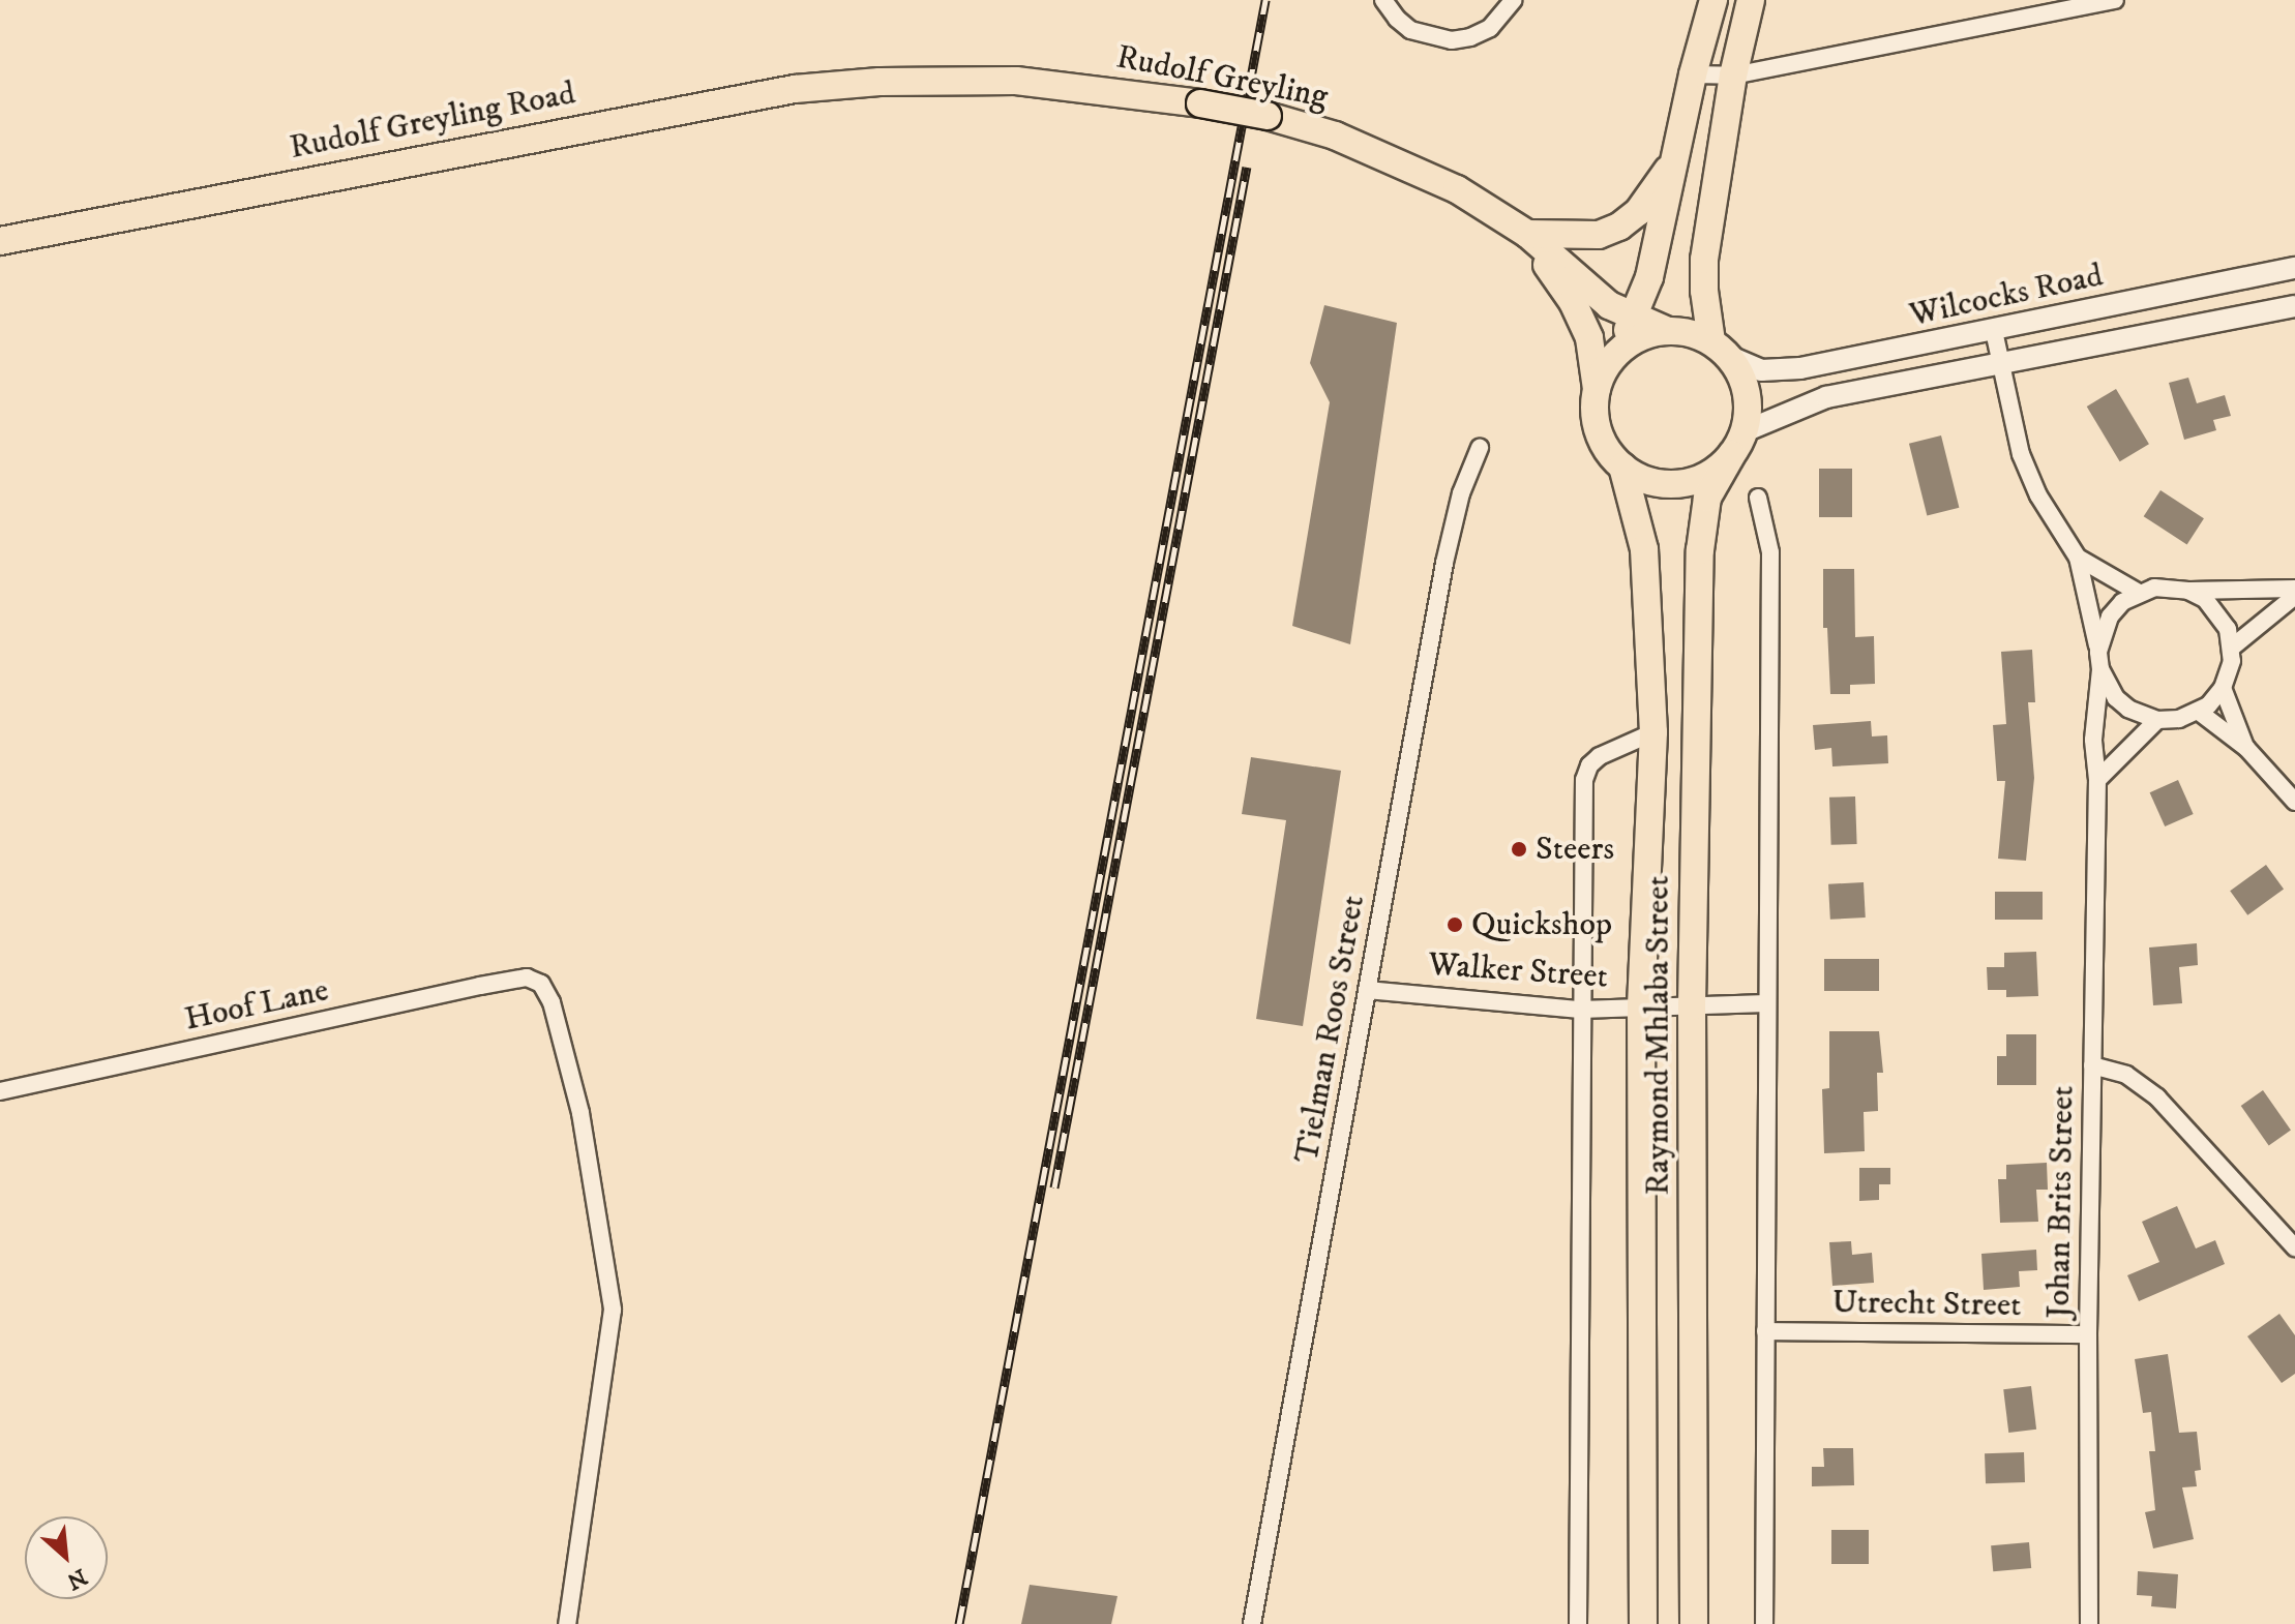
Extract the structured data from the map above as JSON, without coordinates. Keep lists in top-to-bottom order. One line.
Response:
{"streets":{"main road":["Rudolf Greyling","Rudolf Greyling Road","Raymond Mhlaba Street"],"street":["Wilcocks Road","Walker Street","Hoof Lane","Tielman Roos Street","Johan Brits Street","Utrecht Street"]},"crossings":[["Rudolf Greyling","Rudolf Greyling Road"],["Rudolf Greyling","Wilcocks Road"],["Rudolf Greyling","Raymond Mhlaba Street"],["Wilcocks Road","Raymond Mhlaba Street"],["Walker Street","Tielman Roos Street"],["Walker Street","Raymond Mhlaba Street"],["Johan Brits Street","Utrecht Street"]],"places":["Steers","Quickshop"],"north":"bottom right"}
